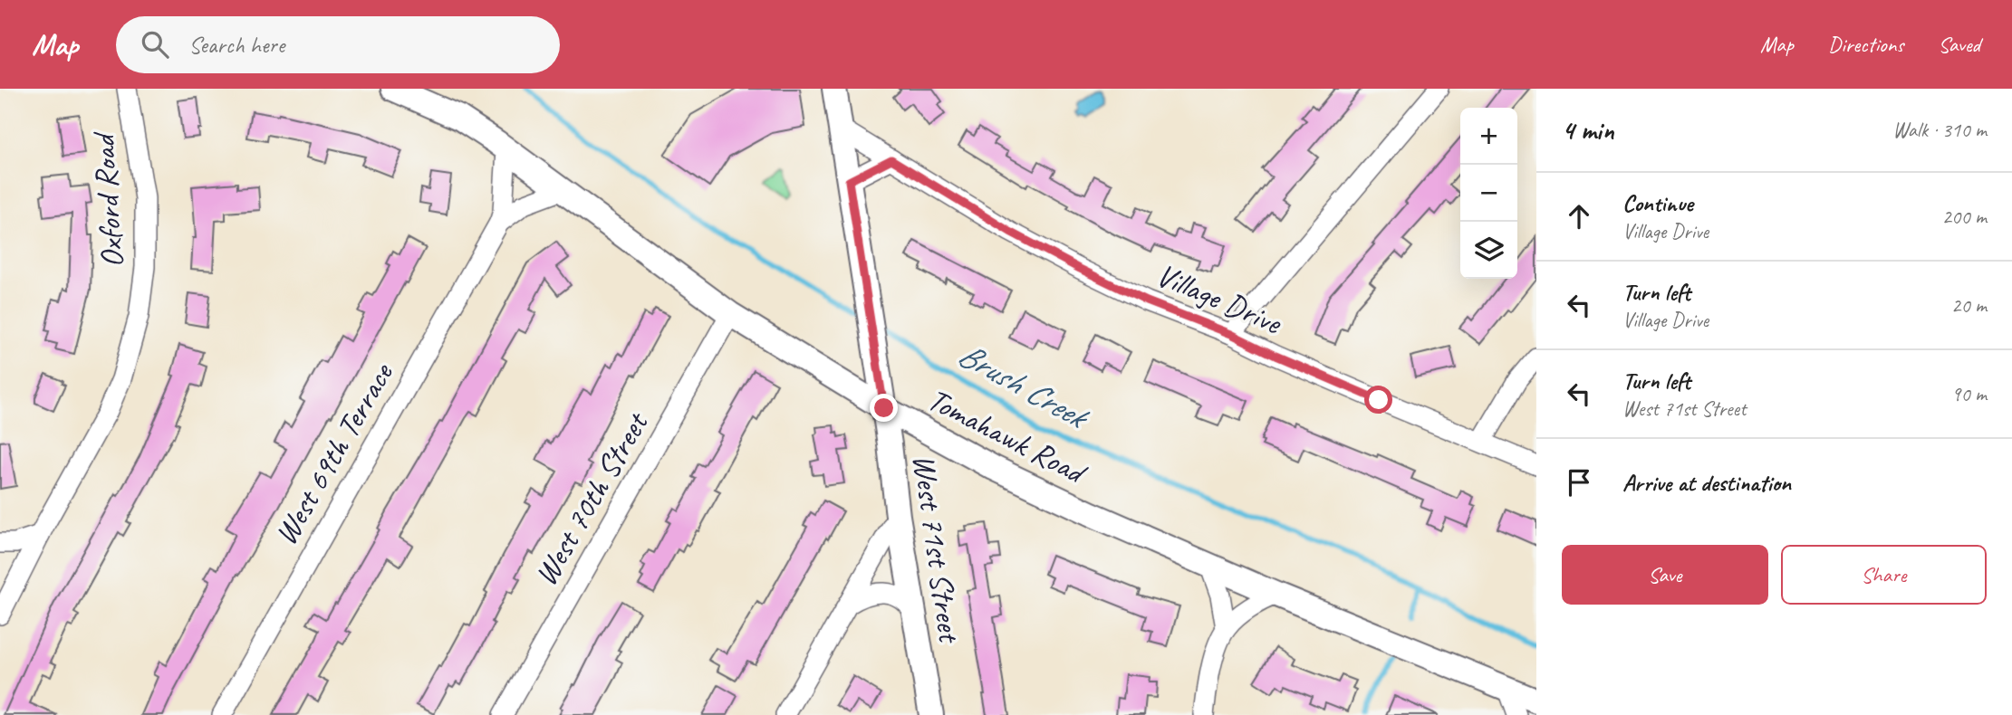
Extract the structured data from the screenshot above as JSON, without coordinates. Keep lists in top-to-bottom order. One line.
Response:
{"streets":{"street":["Oxford Road","Village Drive","Tomahawk Road","West 69th Terrace","West 70th Street","West 71st Street"]},"crossings":[["Village Drive","West 71st Street"],["Tomahawk Road","West 69th Terrace"],["Tomahawk Road","West 70th Street"],["Tomahawk Road","West 71st Street"]],"water":["Brush Creek"],"page":{"header":"Map","search":"Search here","nav":["Map","Directions","Saved"],"heading":["4 min","Walk · 310 m"],"map_buttons":["+","−"],"list":[["Continue","Village Drive","200 m"],["Turn left","Village Drive","20 m"],["Turn left","West 71st Street","90 m"],"Arrive at destination"],"buttons":["Save","Share"]}}
